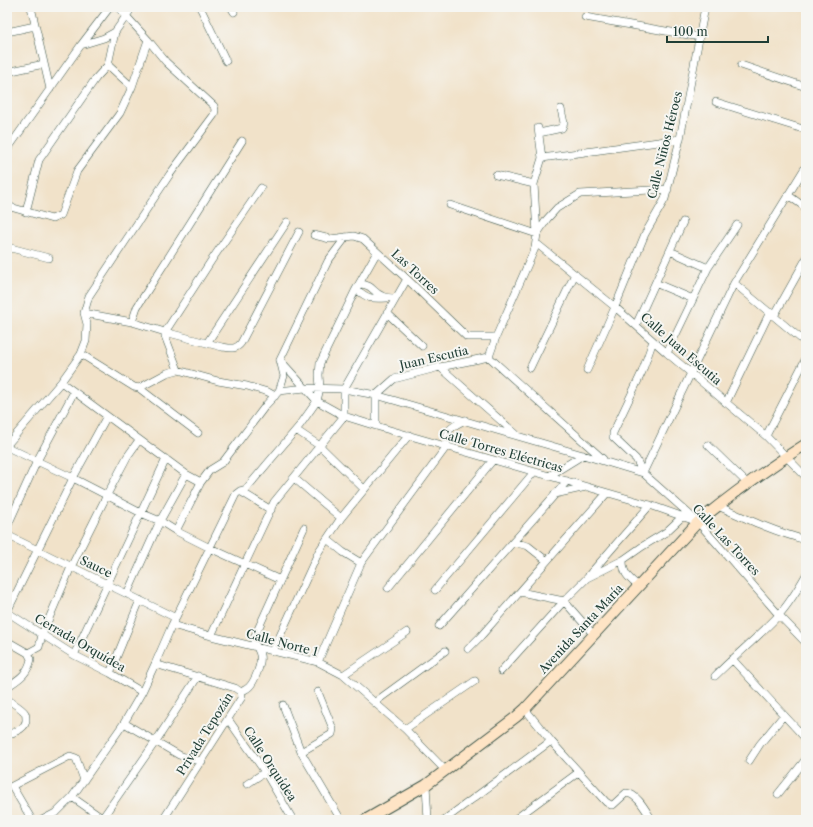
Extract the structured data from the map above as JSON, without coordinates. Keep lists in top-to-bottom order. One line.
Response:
{"streets":{"main road":["Avenida Santa María"],"street":["Calle Niños Héroes","Las Torres","Calle Juan Escutia","Juan Escutia","Calle Torres Eléctricas","Calle Las Torres","Sauce","Cerrada Orquídea","Calle Norte 1","Privada Tepozán","Calle Orquídea"]},"crossings":[["Calle Niños Héroes","Calle Juan Escutia"],["Calle Juan Escutia","Calle Las Torres"],["Calle Juan Escutia","Avenida Santa María"],["Juan Escutia","Calle Torres Eléctricas"],["Calle Torres Eléctricas","Calle Las Torres"],["Calle Torres Eléctricas","Avenida Santa María"],["Calle Las Torres","Avenida Santa María"],["Avenida Santa María","Calle Norte 1"],["Calle Norte 1","Privada Tepozán"],["Privada Tepozán","Calle Orquídea"]],"scale_bar":"100 m"}
